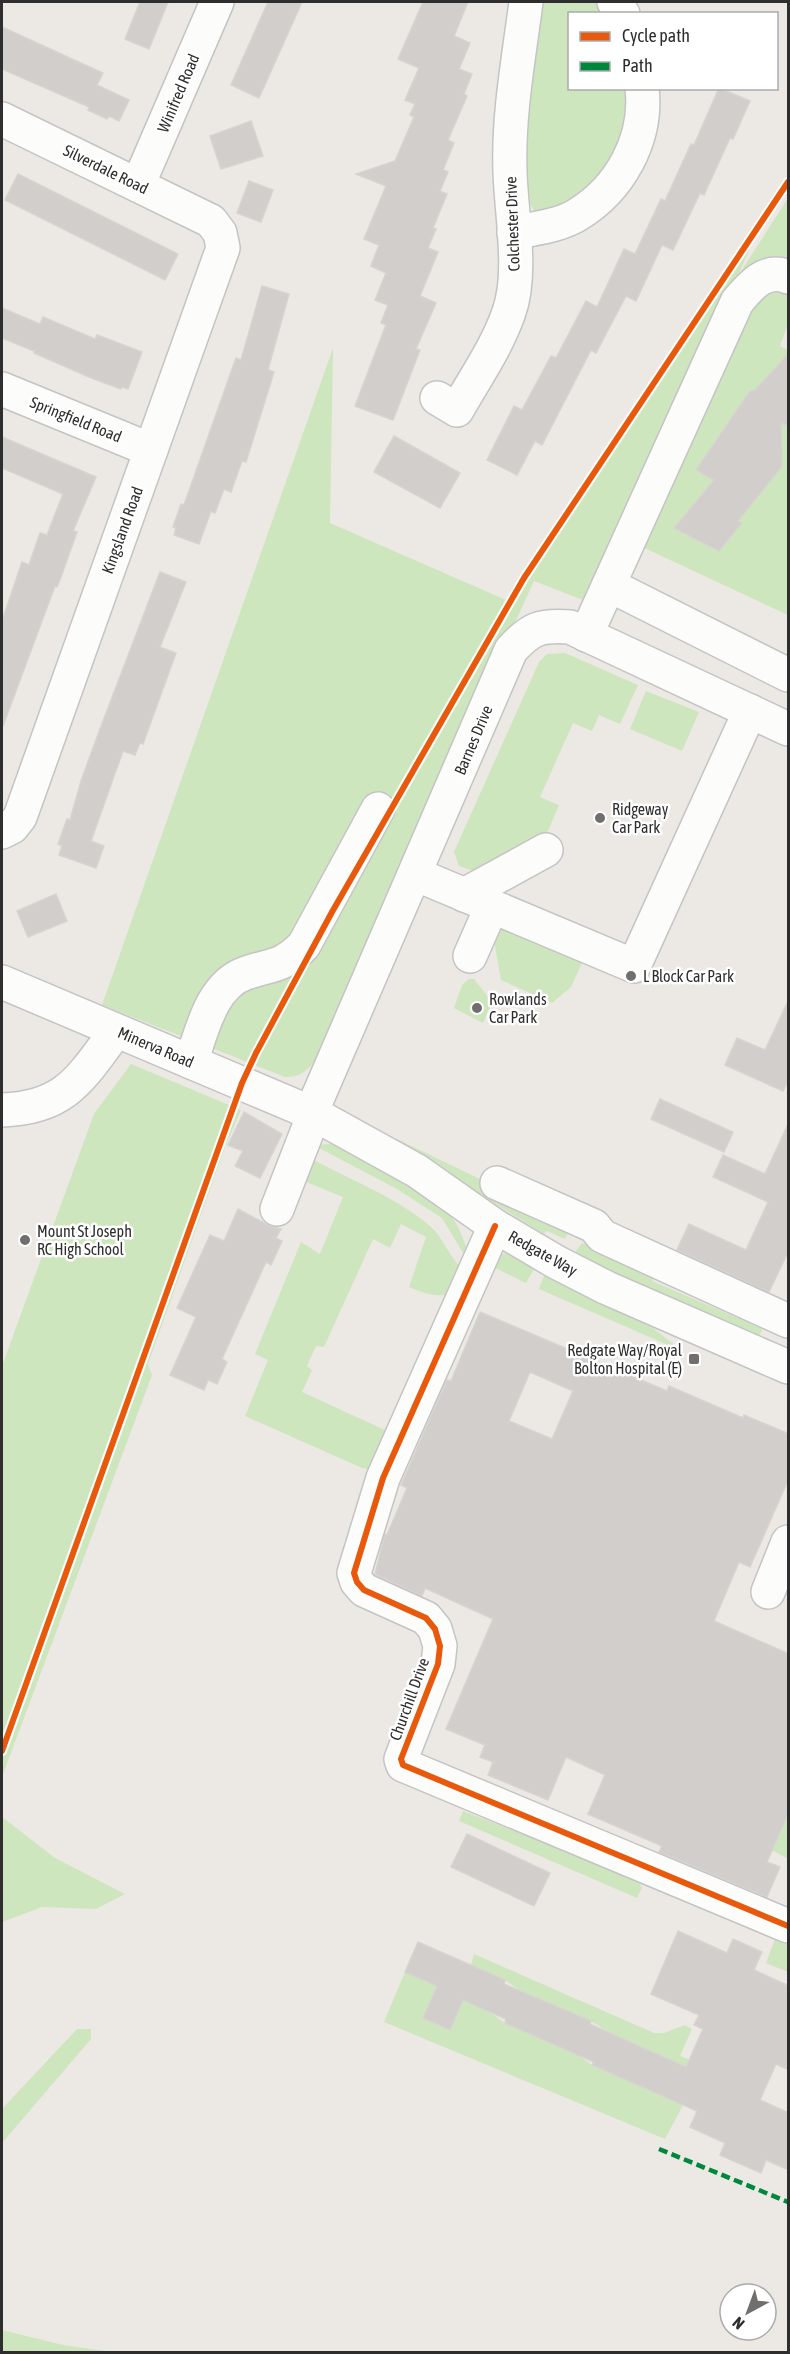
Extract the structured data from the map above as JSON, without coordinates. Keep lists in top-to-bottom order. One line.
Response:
{"streets":{"street":["Winifred Road","Silverdale Road","Colchester Drive","Springfield Road","Kingsland Road","Barnes Drive","Minerva Road","Redgate Way","Churchill Drive"]},"crossings":[["Winifred Road","Silverdale Road"],["Silverdale Road","Kingsland Road"],["Springfield Road","Kingsland Road"],["Barnes Drive","Minerva Road"],["Barnes Drive","Redgate Way"],["Minerva Road","Redgate Way"],["Redgate Way","Churchill Drive"]],"places":{"other":["Ridgeway Car Park","L Block Car Park","Rowlands Car Park","Mount St Joseph RC High School"],"transit":["Redgate Way/Royal Bolton Hospital (E)"]},"legend":["Cycle path","Path"],"north":"bottom left"}
